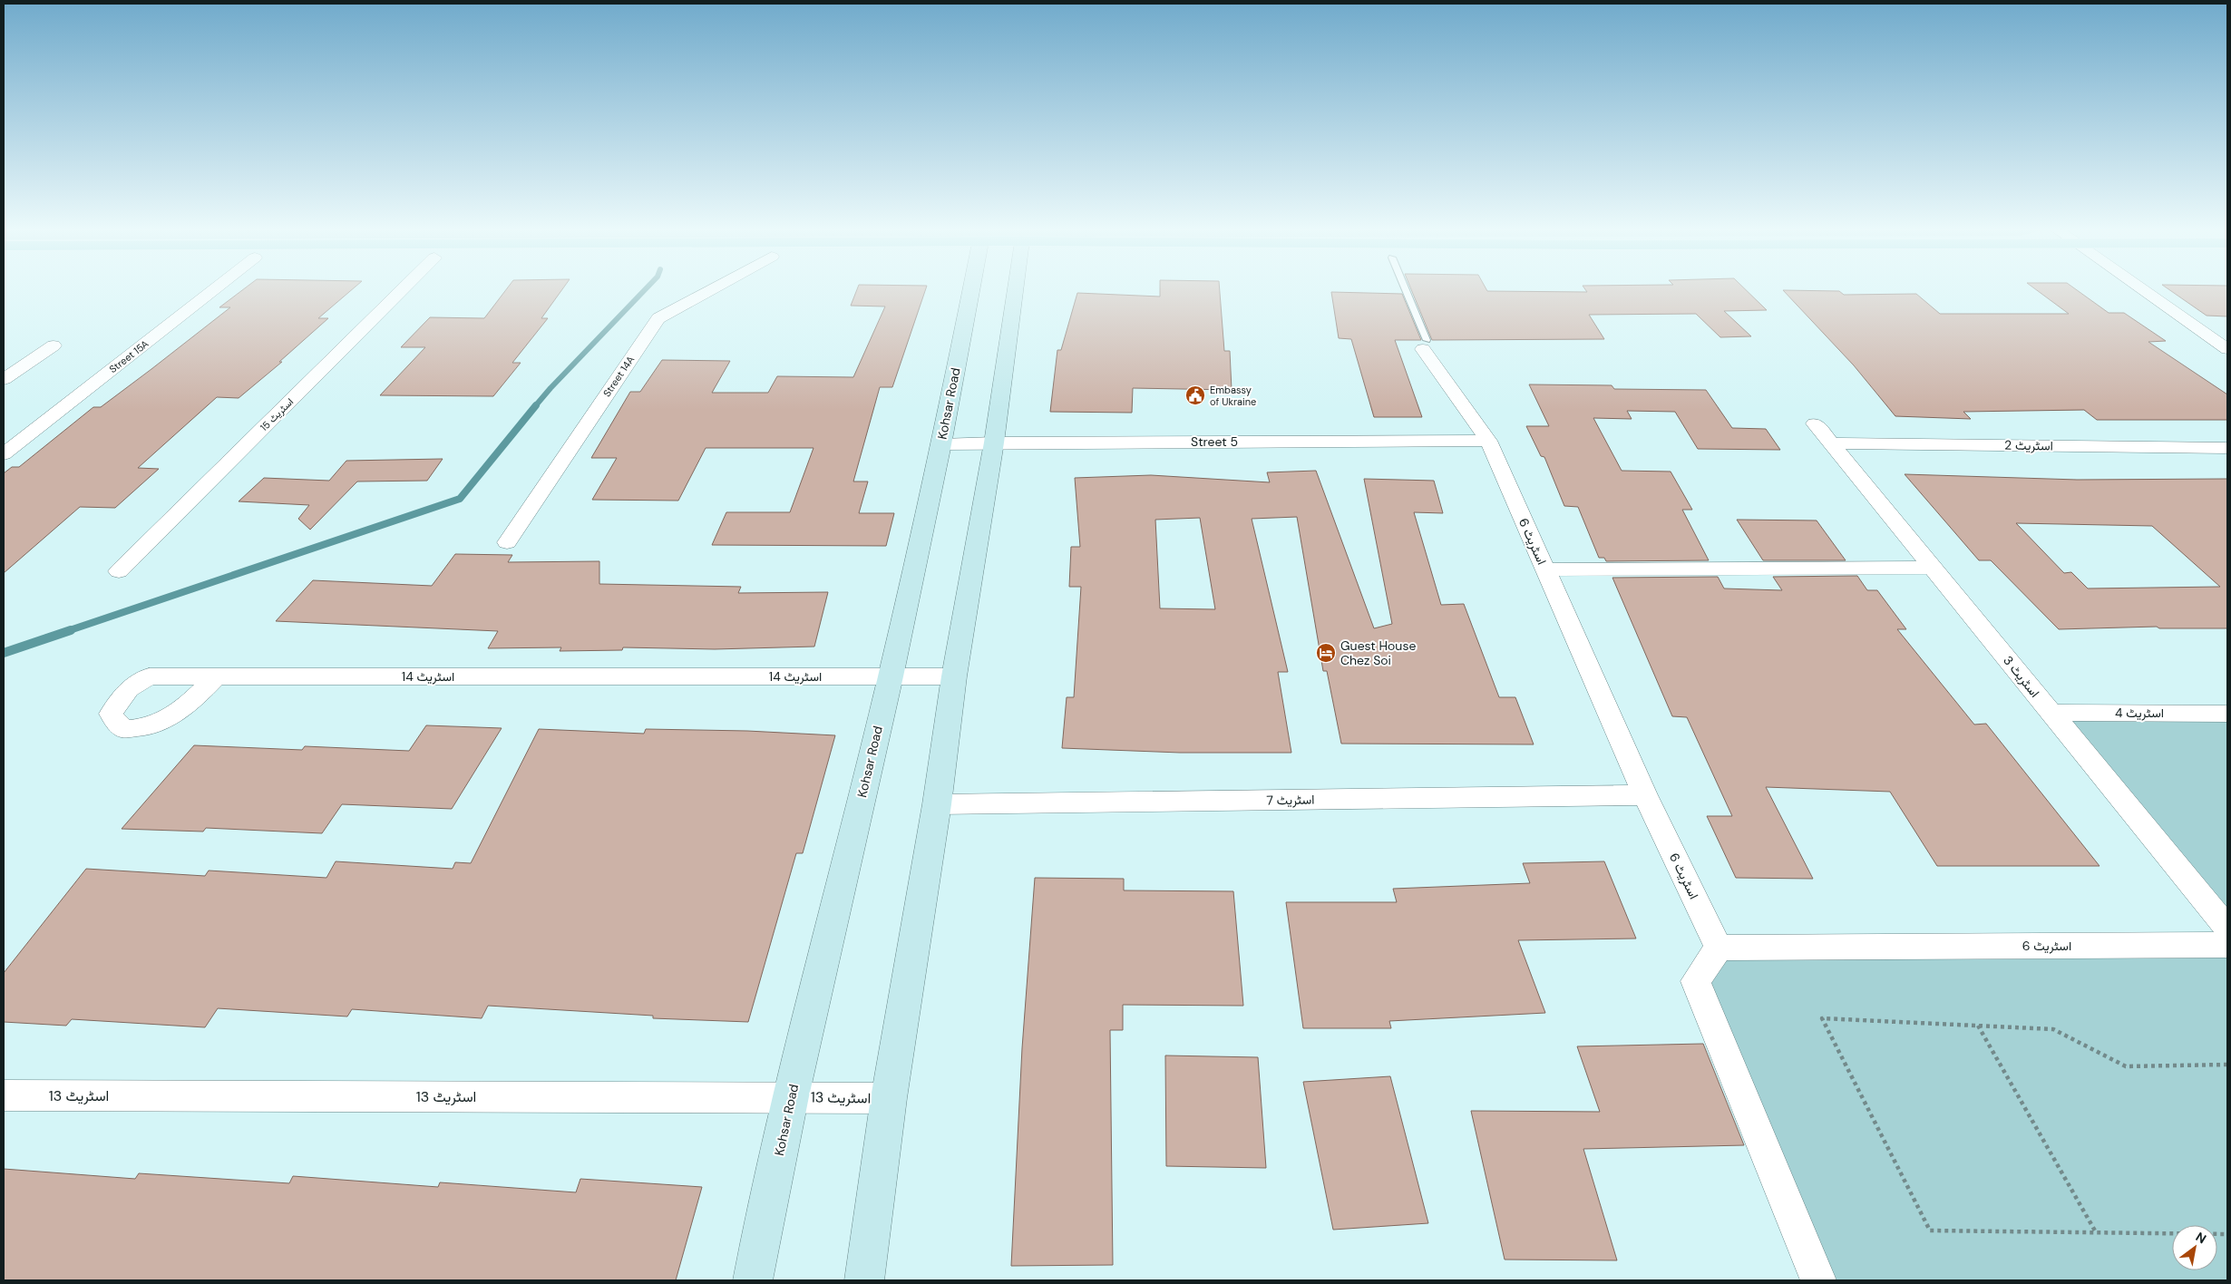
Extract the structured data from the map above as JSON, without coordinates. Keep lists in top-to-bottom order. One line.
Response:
{"streets":{"street":["Street 15A","Street 14A","Kohsar Road","اسٹریٹ 15","Street 5","اسٹریٹ 2","اسٹریٹ 6","اسٹریٹ 14","اسٹریٹ 3","اسٹریٹ 4","اسٹریٹ 7","اسٹریٹ 13"]},"crossings":[["Kohsar Road","Street 5"],["Kohsar Road","اسٹریٹ 14"],["Kohsar Road","اسٹریٹ 13"],["Street 5","اسٹریٹ 6"],["اسٹریٹ 2","اسٹریٹ 3"],["اسٹریٹ 6","اسٹریٹ 7"],["اسٹریٹ 3","اسٹریٹ 4"]],"places":{"public building":["Embassy of Ukraine"],"hotel":["Guest House Chez Soi"]},"north":"top right"}
